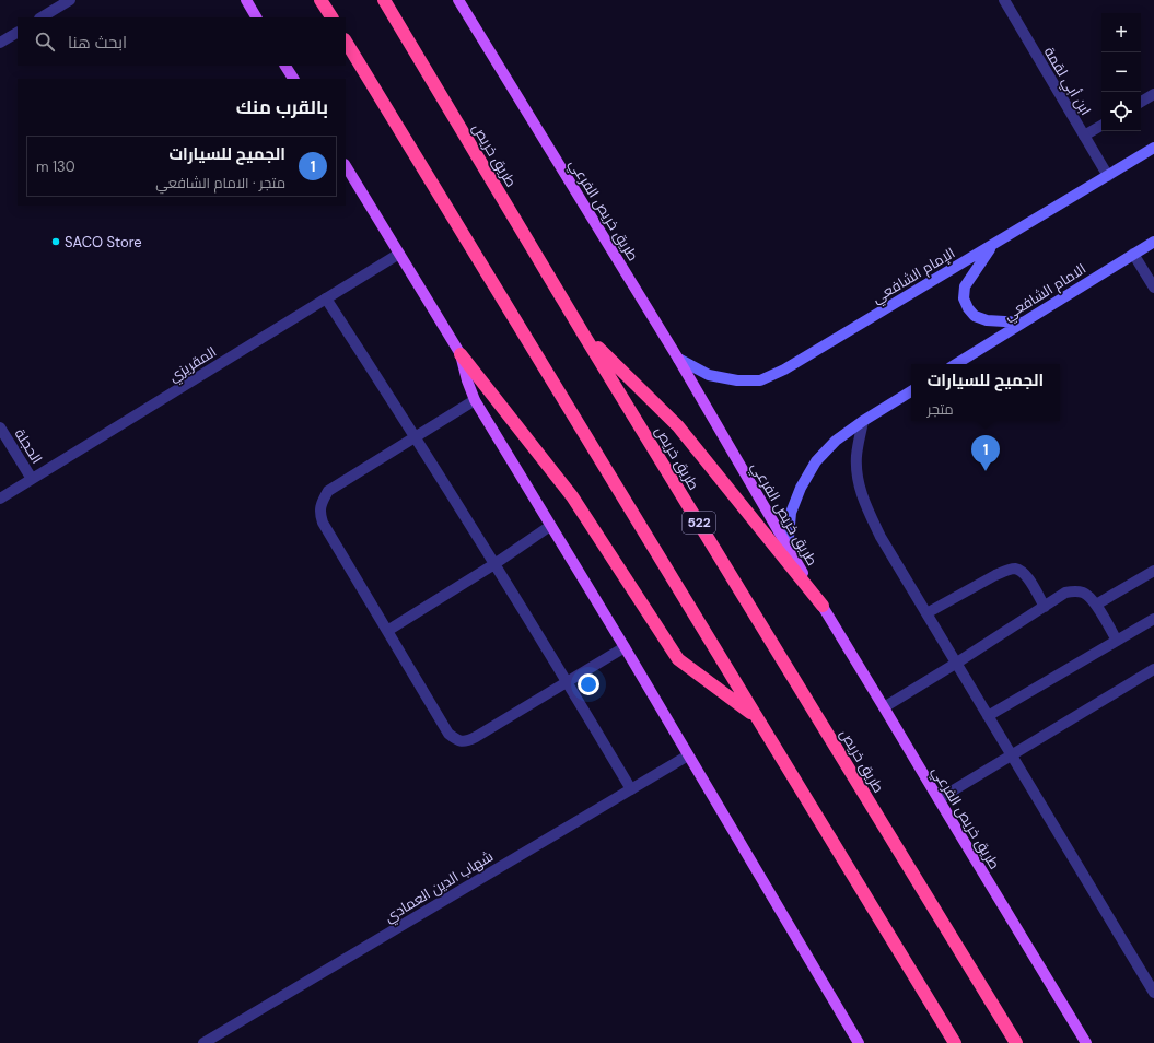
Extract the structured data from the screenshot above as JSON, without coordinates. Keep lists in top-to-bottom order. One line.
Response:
{"streets":{"highway":["طريق خريص","522"],"main road":["طريق خريص الفرعي","الإمام الشافعي","الامام الشافعي"],"street":["ابن أبي لقمة","المقريزي","الحجلة","شهاب الدين العمادي"]},"crossings":[["ابن أبي لقمة","الإمام الشافعي"],["طريق خريص الفرعي","الإمام الشافعي"],["المقريزي","الحجلة"]],"places":["SACO Store"],"page":{"map_buttons":["+","−"],"search":"ابحث هنا","heading":"بالقرب منك","list":[{"mark":"1","name":"الجميح للسيارات","note":"متجر · الامام الشافعي","value":"130 m"}],"popup":["الجميح للسيارات","متجر"],"pins":"1"}}
